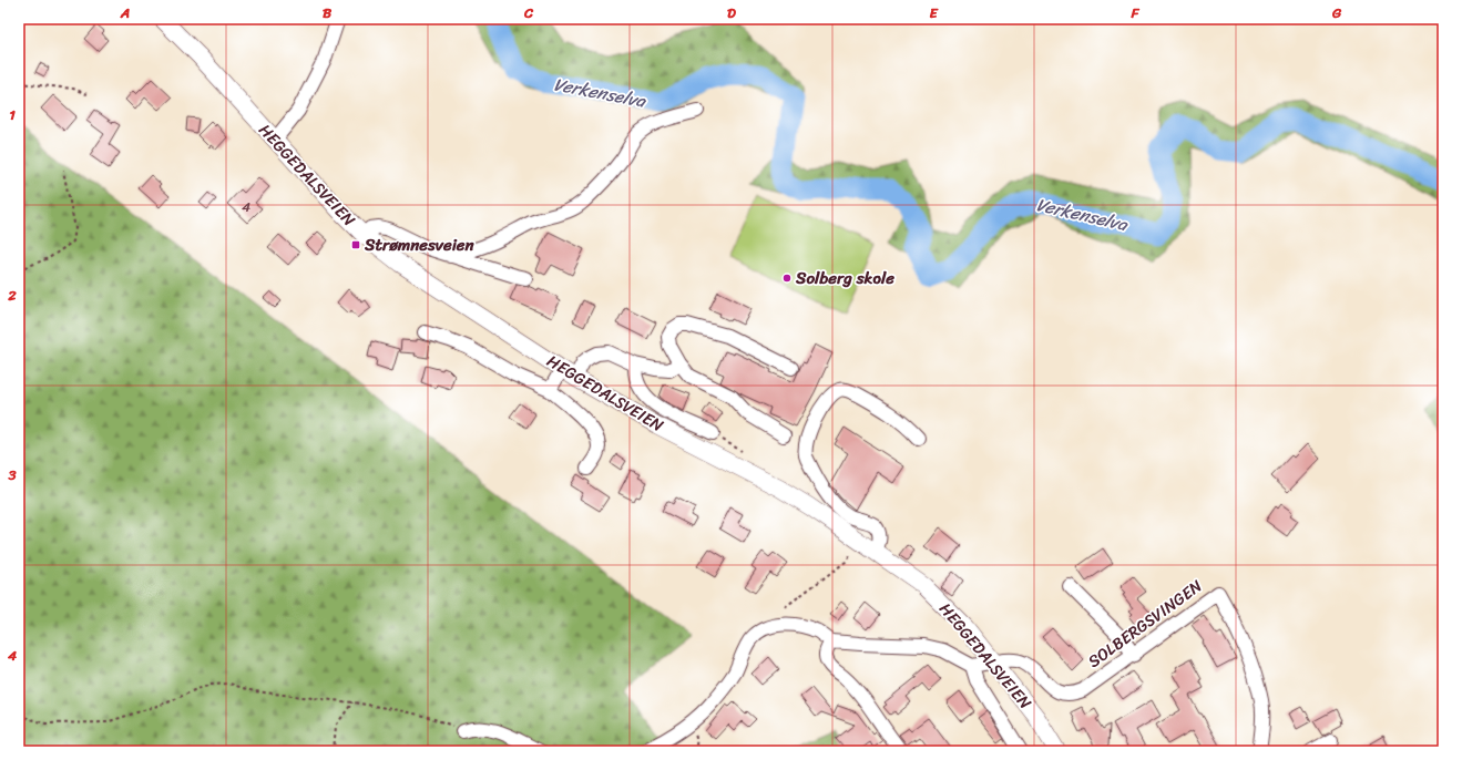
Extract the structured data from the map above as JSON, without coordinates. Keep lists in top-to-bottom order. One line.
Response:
{"streets":{"main road":["HEGGEDALSVEIEN"],"street":["SOLBERGSVINGEN"]},"crossings":[["HEGGEDALSVEIEN","SOLBERGSVINGEN"]],"water":["Verkenselva"],"places":{"transit":["Strømnesveien"],"other":["Solberg skole"]},"house_numbers":["4"],"grid":{"columns":["A","B","C","D","E","F","G"],"rows":["1","2","3","4"]}}
